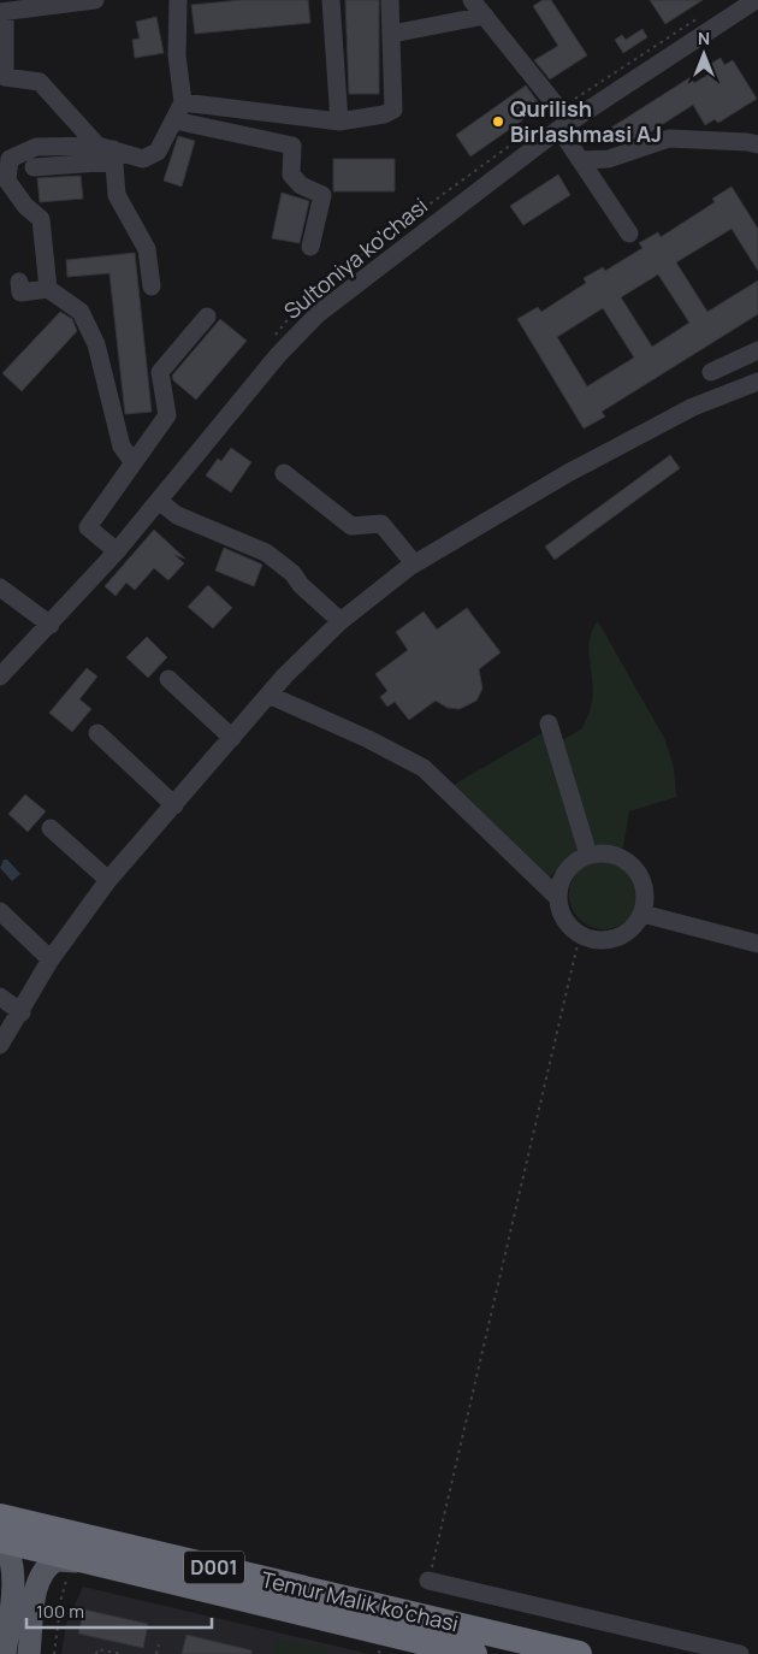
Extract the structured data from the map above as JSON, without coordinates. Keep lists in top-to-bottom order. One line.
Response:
{"streets":{"highway":["D001","Temur Malik ko'chasi"],"street":["Sultoniya ko'chasi"]},"places":["Qurilish Birlashmasi AJ"],"scale_bar":"100 m","north":"top"}
